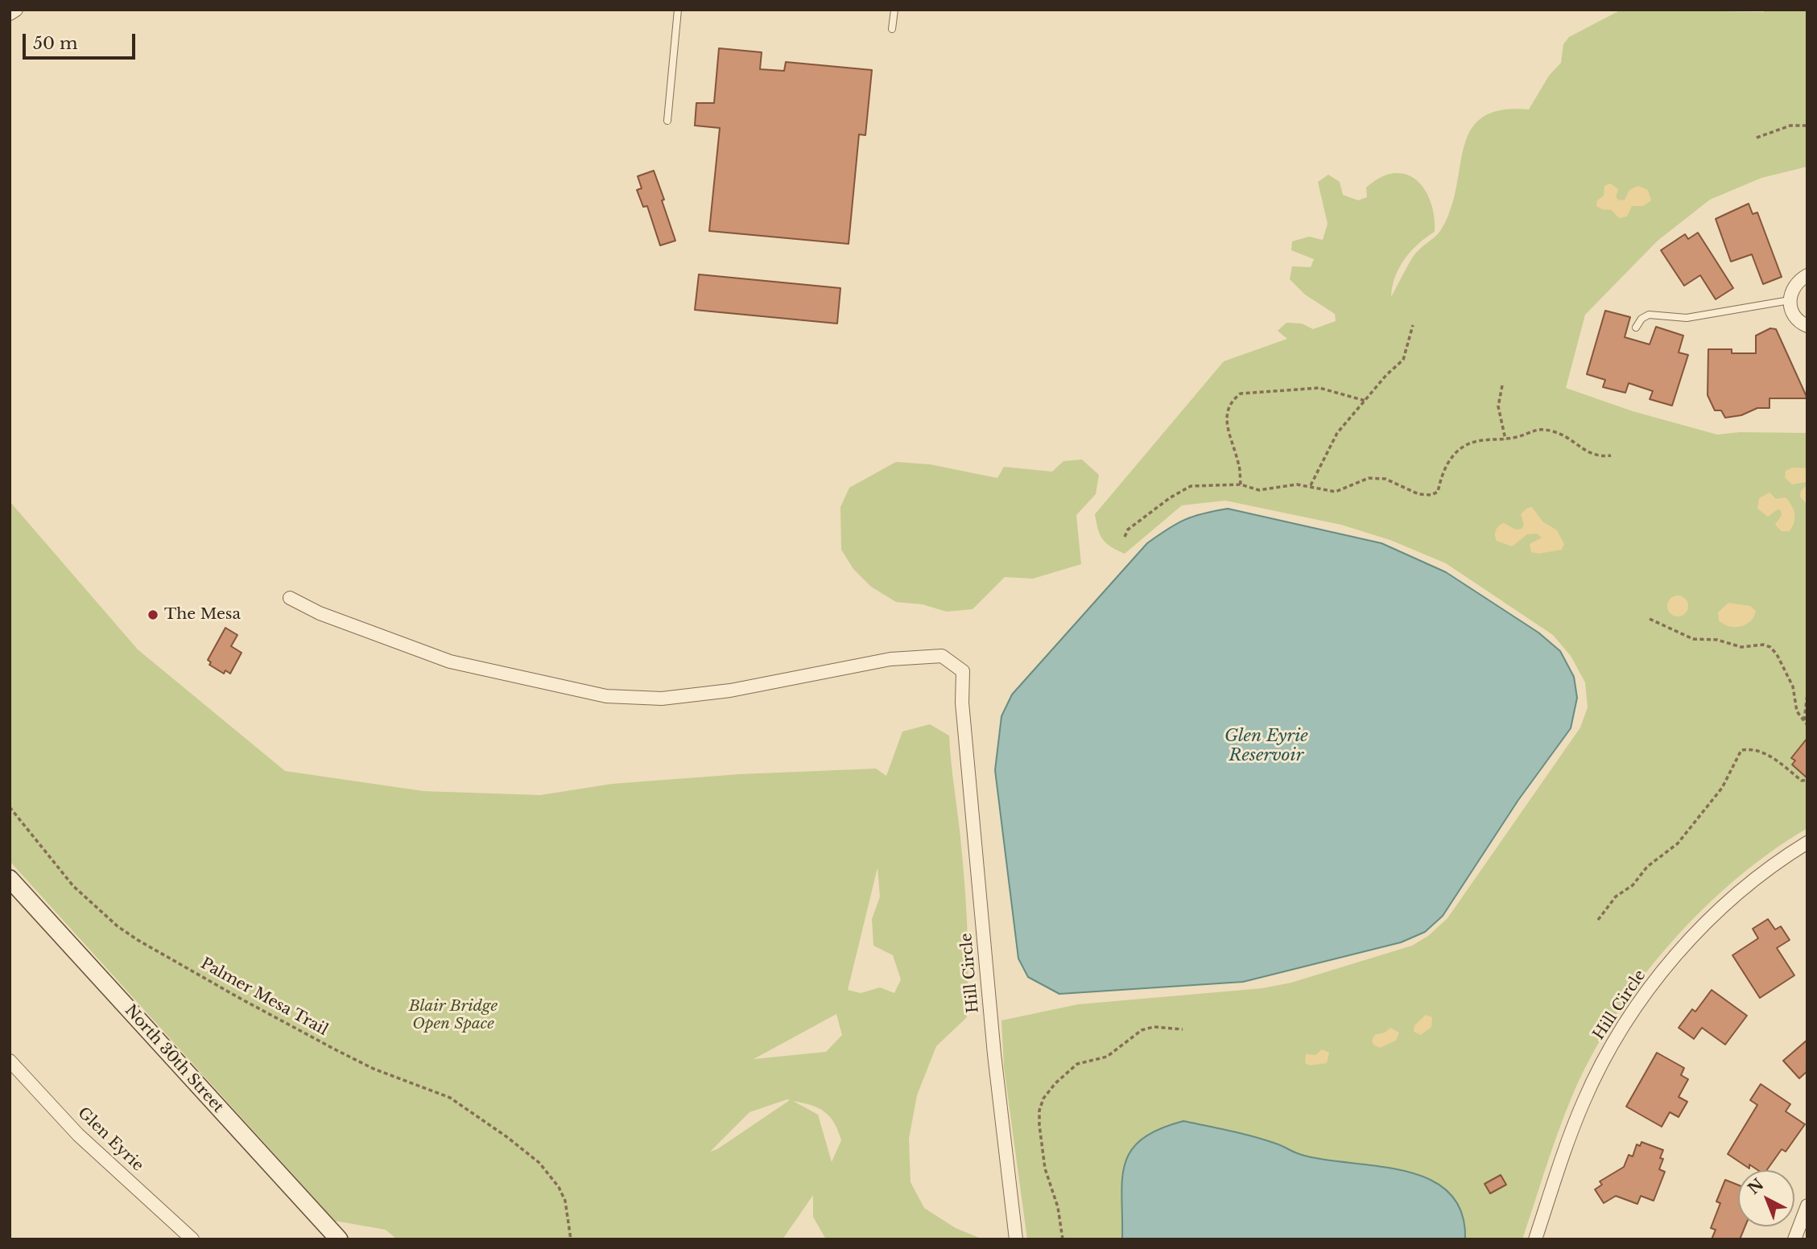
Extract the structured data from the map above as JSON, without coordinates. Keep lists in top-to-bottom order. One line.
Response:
{"streets":{"main road":["North 30th Street"],"street":["Hill Circle","Glen Eyrie"],"path":["Palmer Mesa Trail"]},"water":["Glen Eyrie Reservoir"],"parks":["Blair Bridge Open Space"],"places":["The Mesa"],"scale_bar":"50 m","north":"top left"}
